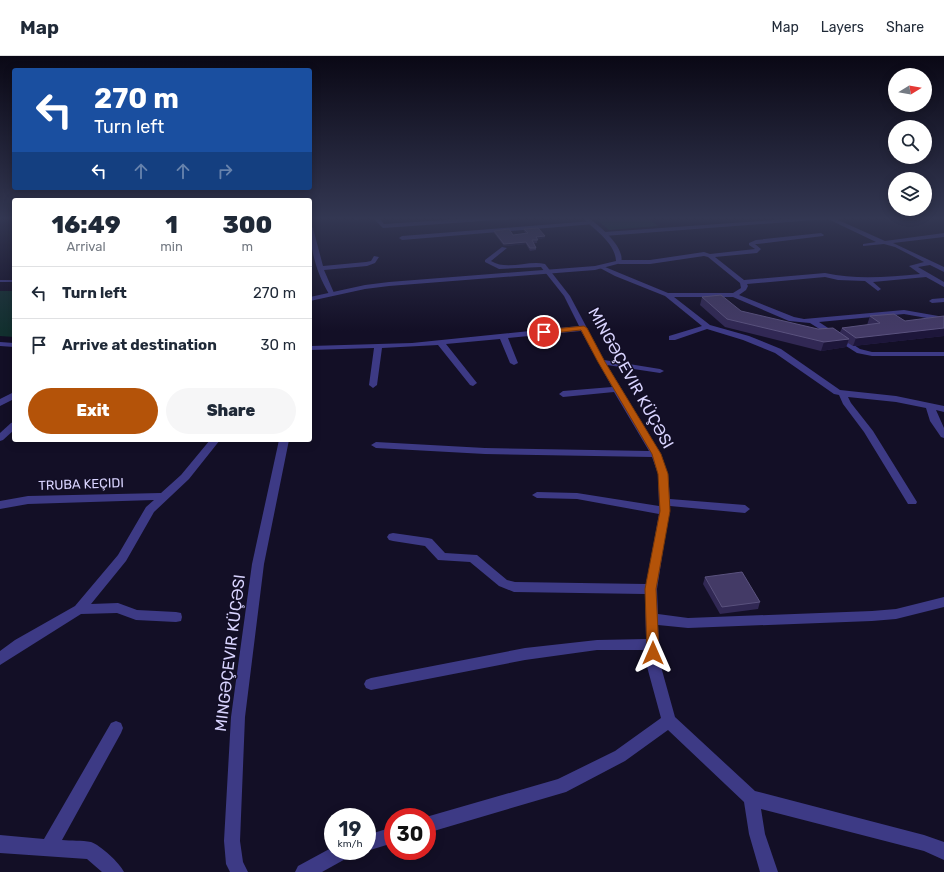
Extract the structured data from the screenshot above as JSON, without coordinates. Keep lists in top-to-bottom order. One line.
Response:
{"streets":{"street":["MINGƏÇEVIR KÜÇƏSI","TRUBA KEÇIDI"]},"north":"right","page":{"header":"Map","nav":["Map","Layers","Share"],"turn":["270 m","Turn left"],"eta":["16:49","Arrival","1","min","300","m"],"list":[{"name":"Turn left","value":"270 m"},{"name":"Arrive at destination","value":"30 m"}],"buttons":["Exit","Share"],"speed":"19 km/h","limit":"30"}}
